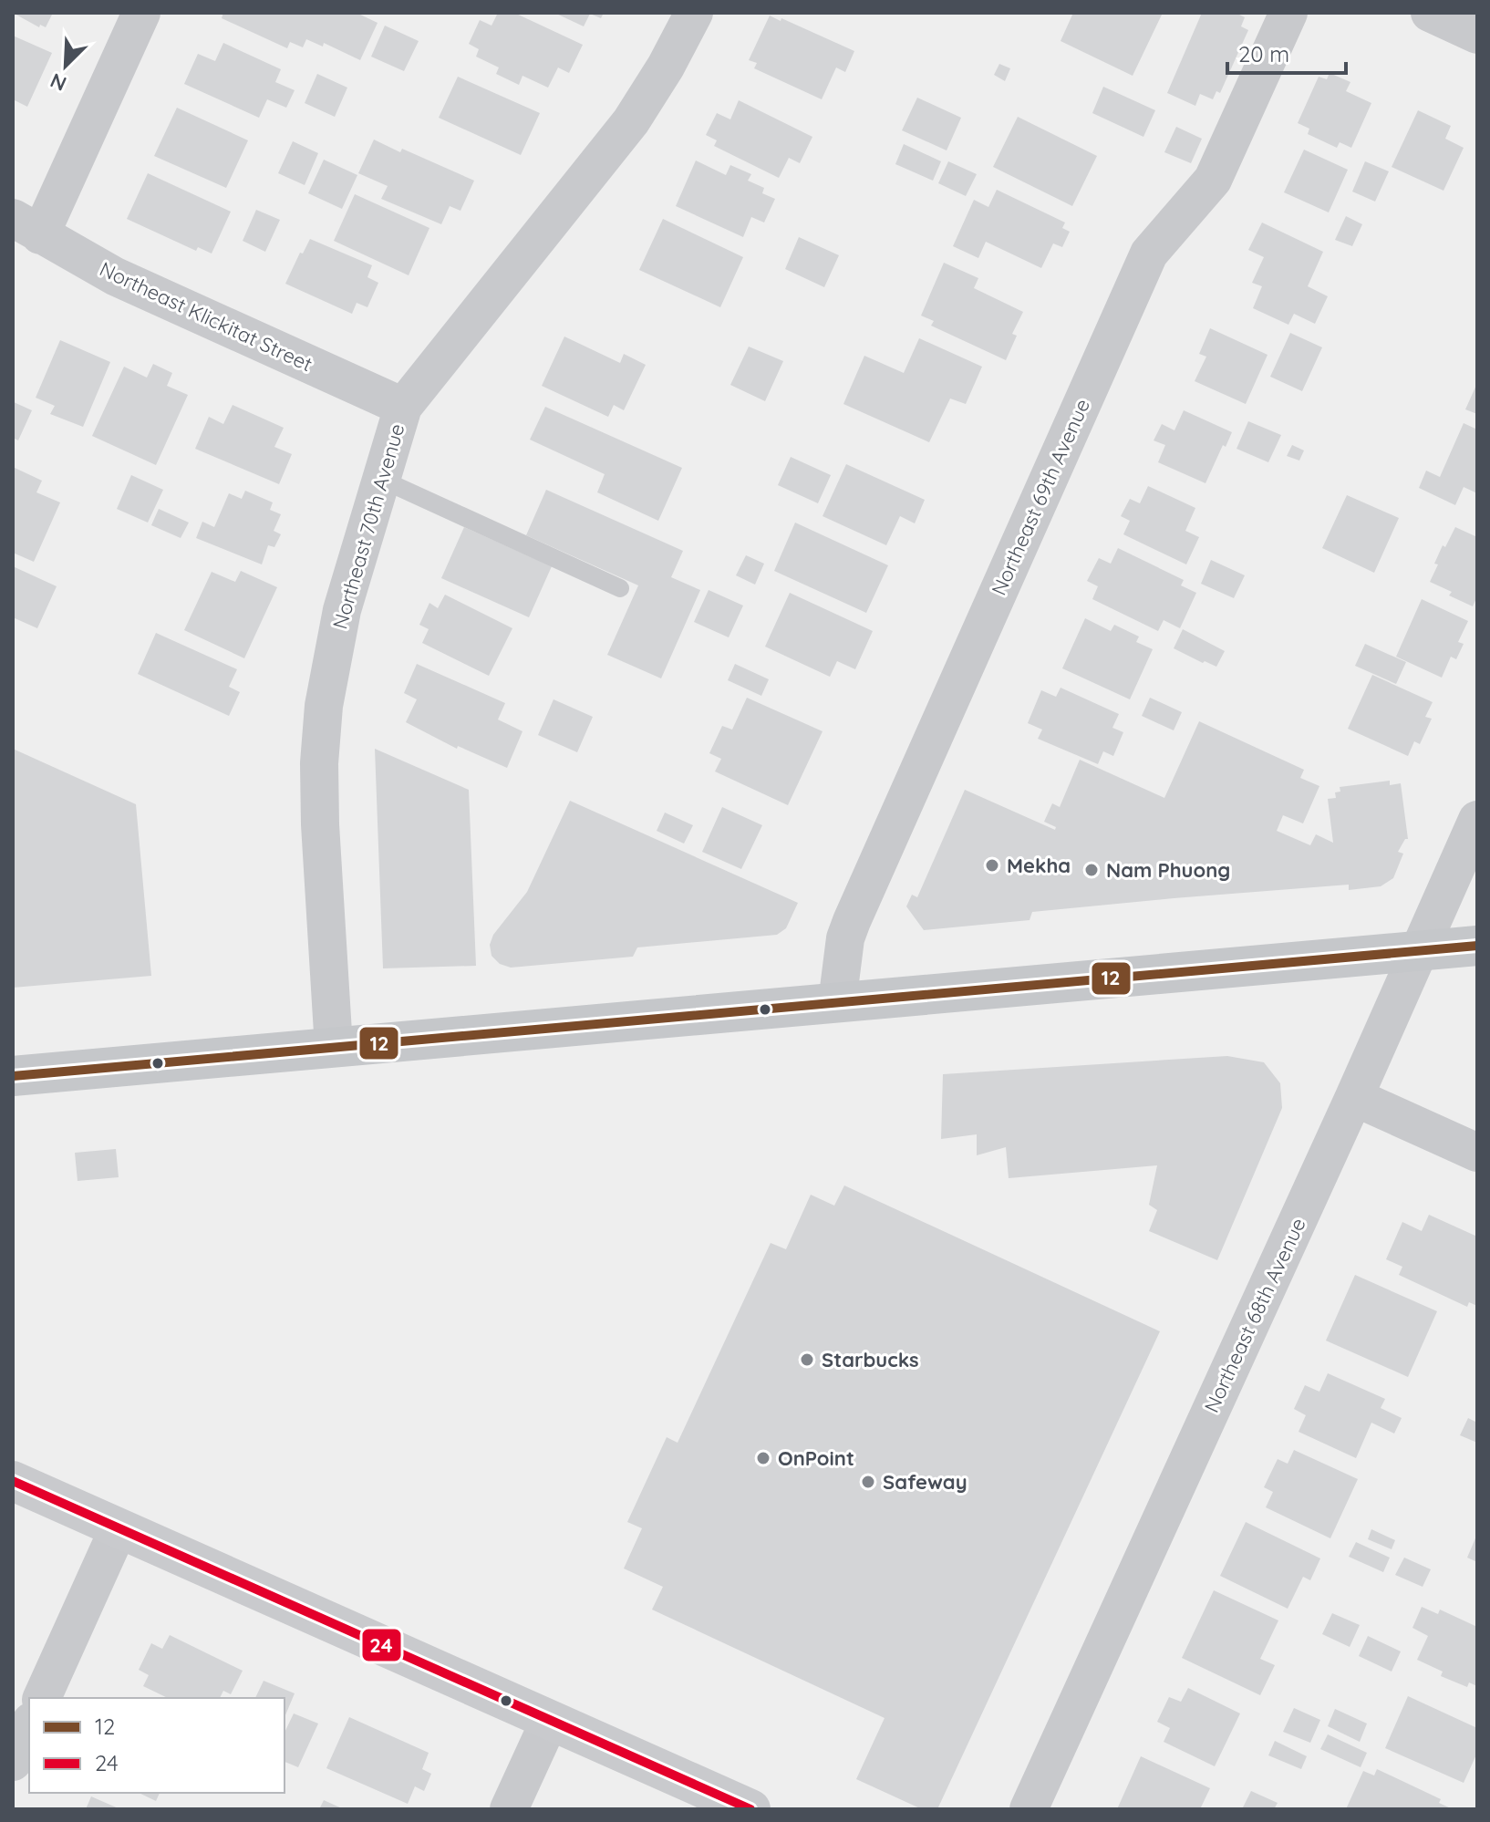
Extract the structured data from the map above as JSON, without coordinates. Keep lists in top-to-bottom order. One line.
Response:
{"streets":{"street":["Northeast Klickitat Street","Northeast 69th Avenue","Northeast 70th Avenue","Northeast 68th Avenue"]},"crossings":[["Northeast Klickitat Street","Northeast 70th Avenue"]],"places":["Mekha","Nam Phuong","Starbucks","OnPoint","Safeway"],"lines":["transit line 12","transit line 24"],"legend":["12","24"],"scale_bar":"20 m","north":"bottom left"}
